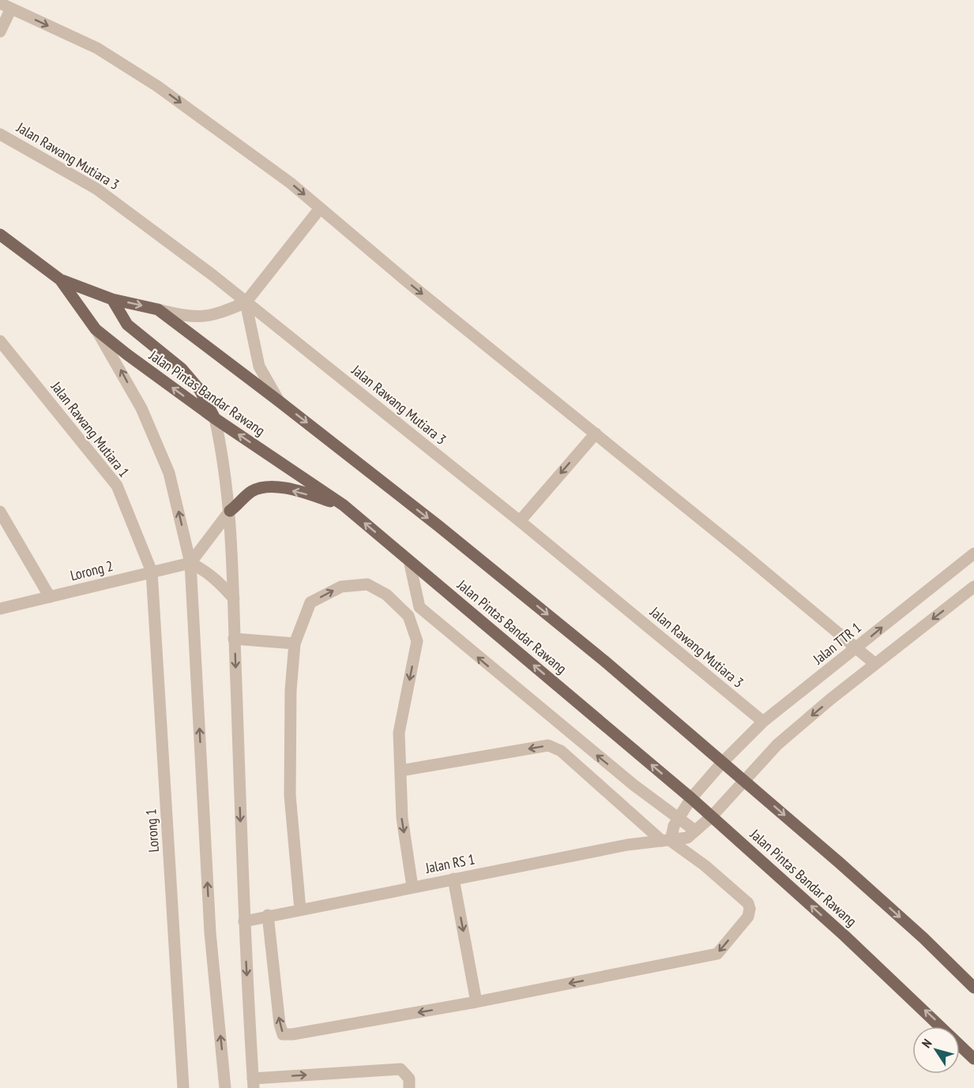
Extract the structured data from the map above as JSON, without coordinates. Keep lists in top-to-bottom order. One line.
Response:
{"streets":{"main road":["Jalan Pintas Bandar Rawang"],"street":["Jalan Rawang Mutiara 3","Jalan Rawang Mutiara 1","Lorong 2","Jalan TTR 1","Lorong 1","Jalan RS 1"]},"crossings":[["Jalan Rawang Mutiara 3","Jalan TTR 1"],["Jalan Pintas Bandar Rawang","Jalan TTR 1"],["Jalan Pintas Bandar Rawang","Jalan RS 1"],["Jalan Rawang Mutiara 1","Lorong 2"],["Jalan Rawang Mutiara 1","Lorong 1"],["Lorong 2","Lorong 1"],["Jalan TTR 1","Jalan RS 1"]],"north":"top left"}
